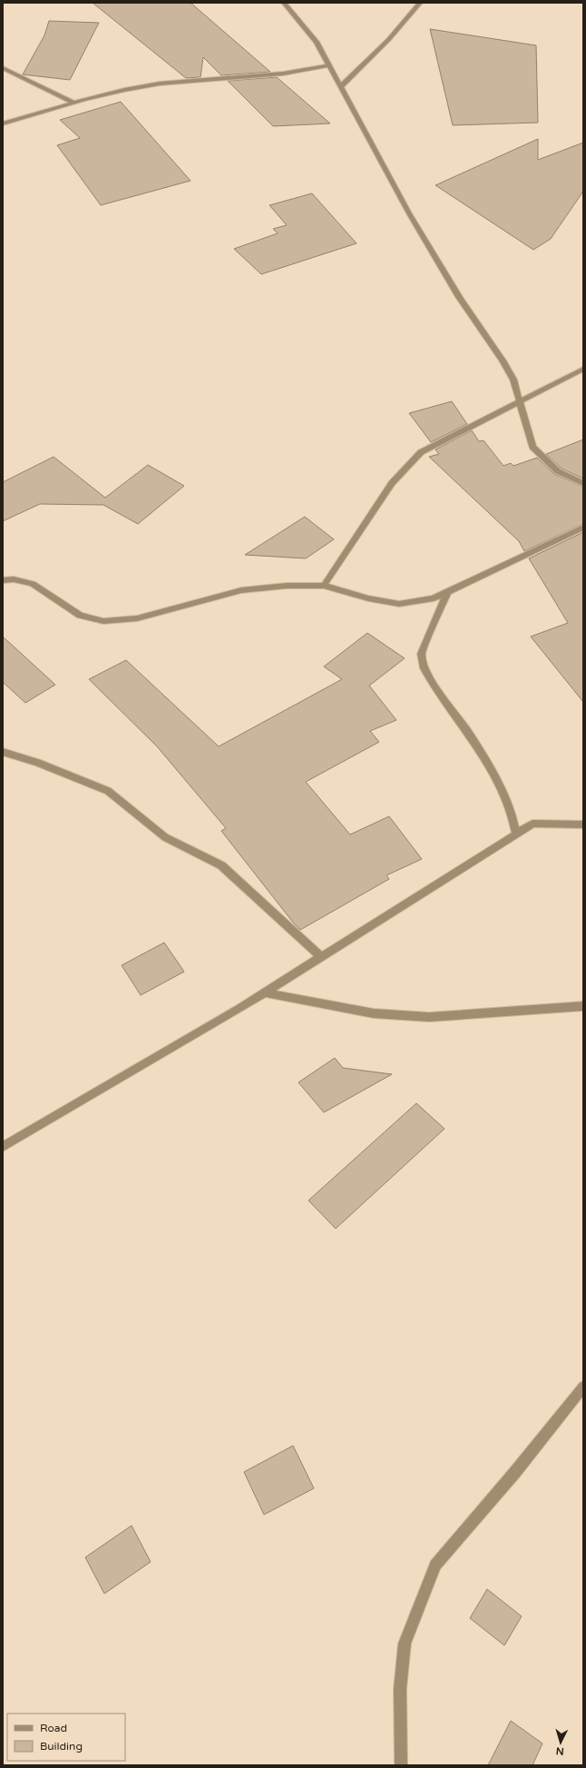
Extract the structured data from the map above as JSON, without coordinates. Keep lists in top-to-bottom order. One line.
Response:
{"legend":["Road","Building"],"north":"bottom"}
